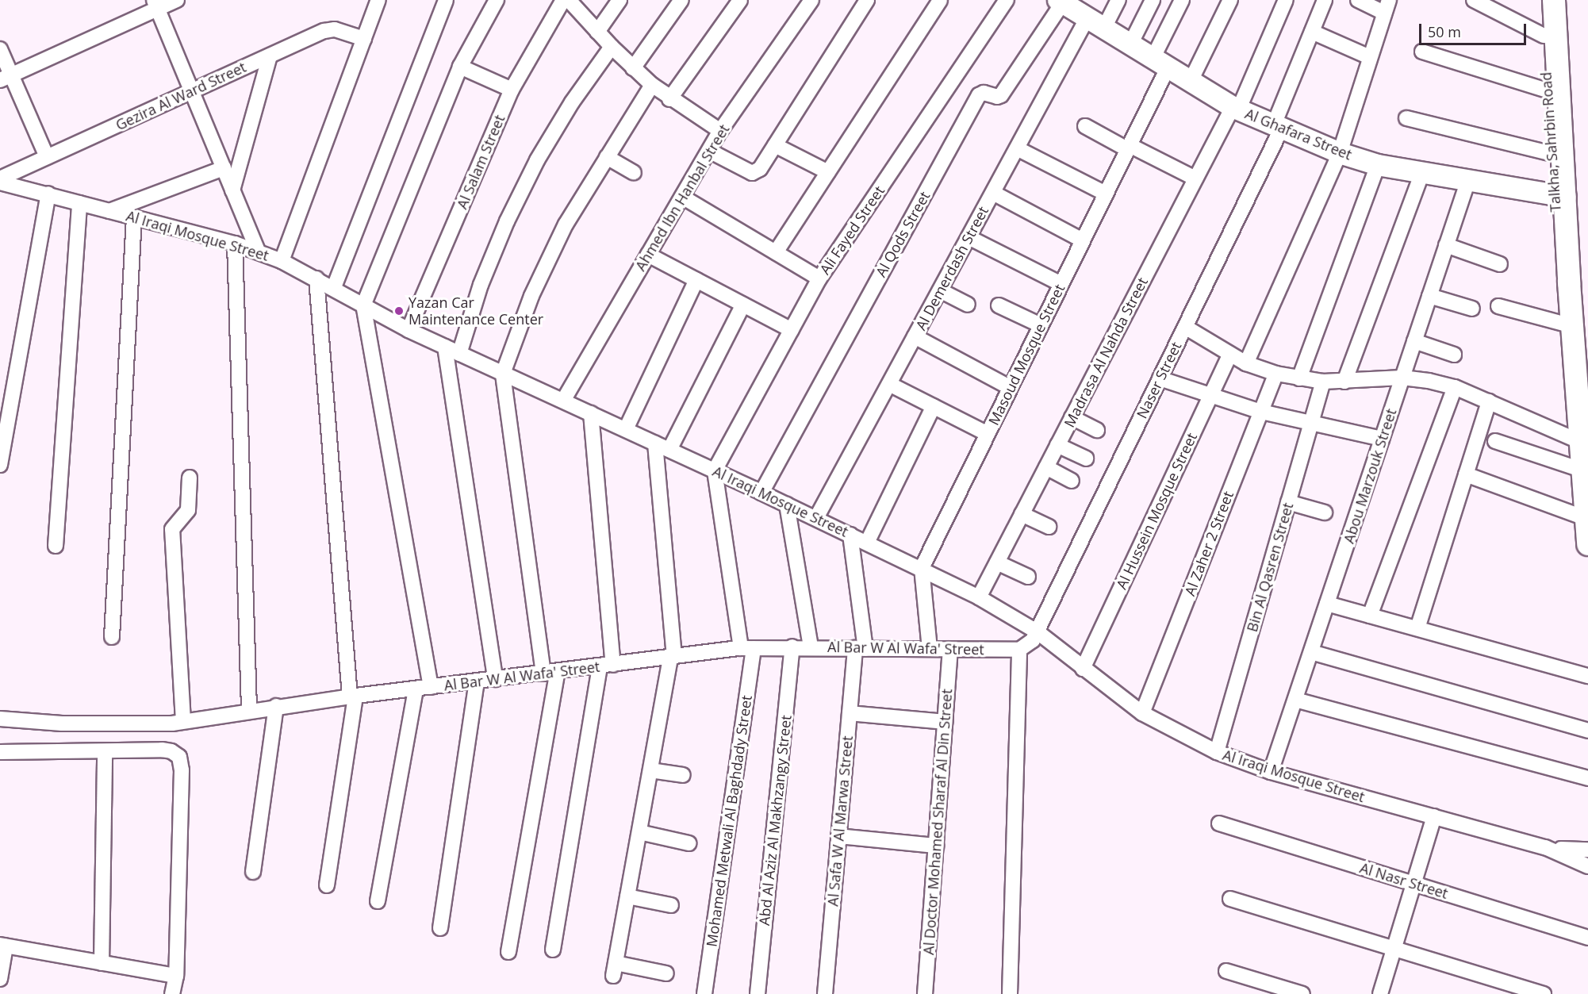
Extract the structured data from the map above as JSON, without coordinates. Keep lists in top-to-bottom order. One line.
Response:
{"streets":{"main road":["Talkha, Sahrbin Road"],"street":["Gezira Al Ward Street","Al Ghafara Street","Al Salam Street","Ahmed Ibn Hanbal Street","Ali Fayed Street","Al Qods Street","Al Iraqi Mosque Street","Al Demerdash Street","Madrasa Al Nahda Street","Masoud Mosque Street","Naser Street","Abou Marzouk Street","Al Hussein Mosque Street","Al Zaher 2 Street","Bin Al Qasren Street","Al Bar W Al Wafa' Street","Abd Al Aziz Al Makhzangy Street","Mohamed Metwali Al Baghdady Street","Al Safa W Al Marwa Street","Al Doctor Mohamed Sharaf Al Din Street","Al Nasr Street"]},"crossings":[["Al Ghafara Street","Talkha, Sahrbin Road"],["Al Ghafara Street","Al Qods Street"],["Al Ghafara Street","Al Demerdash Street"],["Al Ghafara Street","Madrasa Al Nahda Street"],["Al Ghafara Street","Masoud Mosque Street"],["Al Ghafara Street","Naser Street"],["Al Ghafara Street","Abou Marzouk Street"],["Al Salam Street","Al Iraqi Mosque Street"],["Ahmed Ibn Hanbal Street","Al Iraqi Mosque Street"],["Ali Fayed Street","Al Iraqi Mosque Street"],["Ali Fayed Street","Mohamed Metwali Al Baghdady Street"],["Al Qods Street","Al Iraqi Mosque Street"],["Al Iraqi Mosque Street","Al Demerdash Street"],["Al Iraqi Mosque Street","Madrasa Al Nahda Street"],["Al Iraqi Mosque Street","Masoud Mosque Street"],["Al Iraqi Mosque Street","Naser Street"],["Al Iraqi Mosque Street","Abou Marzouk Street"],["Al Iraqi Mosque Street","Al Hussein Mosque Street"],["Al Iraqi Mosque Street","Al Zaher 2 Street"],["Al Iraqi Mosque Street","Bin Al Qasren Street"],["Al Iraqi Mosque Street","Mohamed Metwali Al Baghdady Street"],["Al Iraqi Mosque Street","Al Safa W Al Marwa Street"],["Al Bar W Al Wafa' Street","Abd Al Aziz Al Makhzangy Street"],["Al Bar W Al Wafa' Street","Mohamed Metwali Al Baghdady Street"],["Al Bar W Al Wafa' Street","Al Safa W Al Marwa Street"],["Al Bar W Al Wafa' Street","Al Doctor Mohamed Sharaf Al Din Street"]],"places":["Yazan Car Maintenance Center"],"scale_bar":"50 m"}
